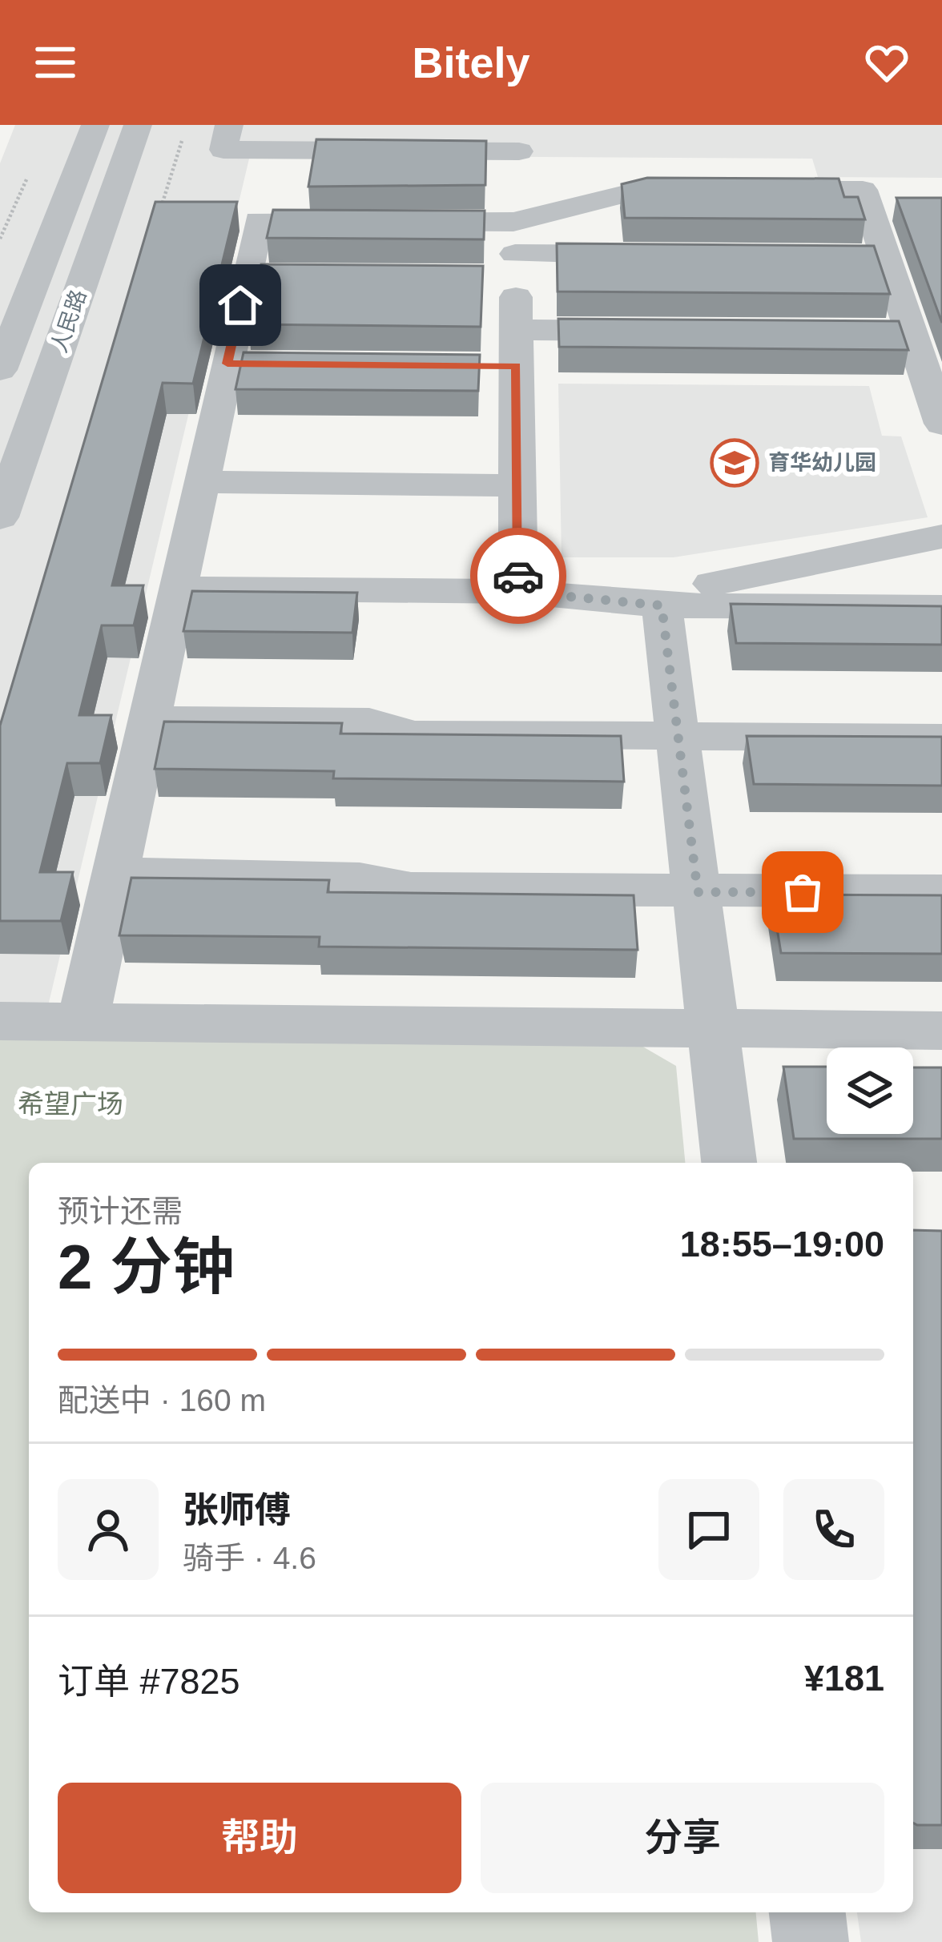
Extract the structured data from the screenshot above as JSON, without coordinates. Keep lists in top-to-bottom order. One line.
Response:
{"streets":{"street":["人民路"]},"parks":["希望广场"],"places":{"school or university":["育华幼儿园"]},"page":{"header":"Bitely","heading":["2 分钟","预计还需","18:55–19:00"],"panel":["张师傅","骑手 · 4.6","订单 #7825","¥181"],"bar":"配送中 · 160 m","buttons":["帮助","分享"]}}
